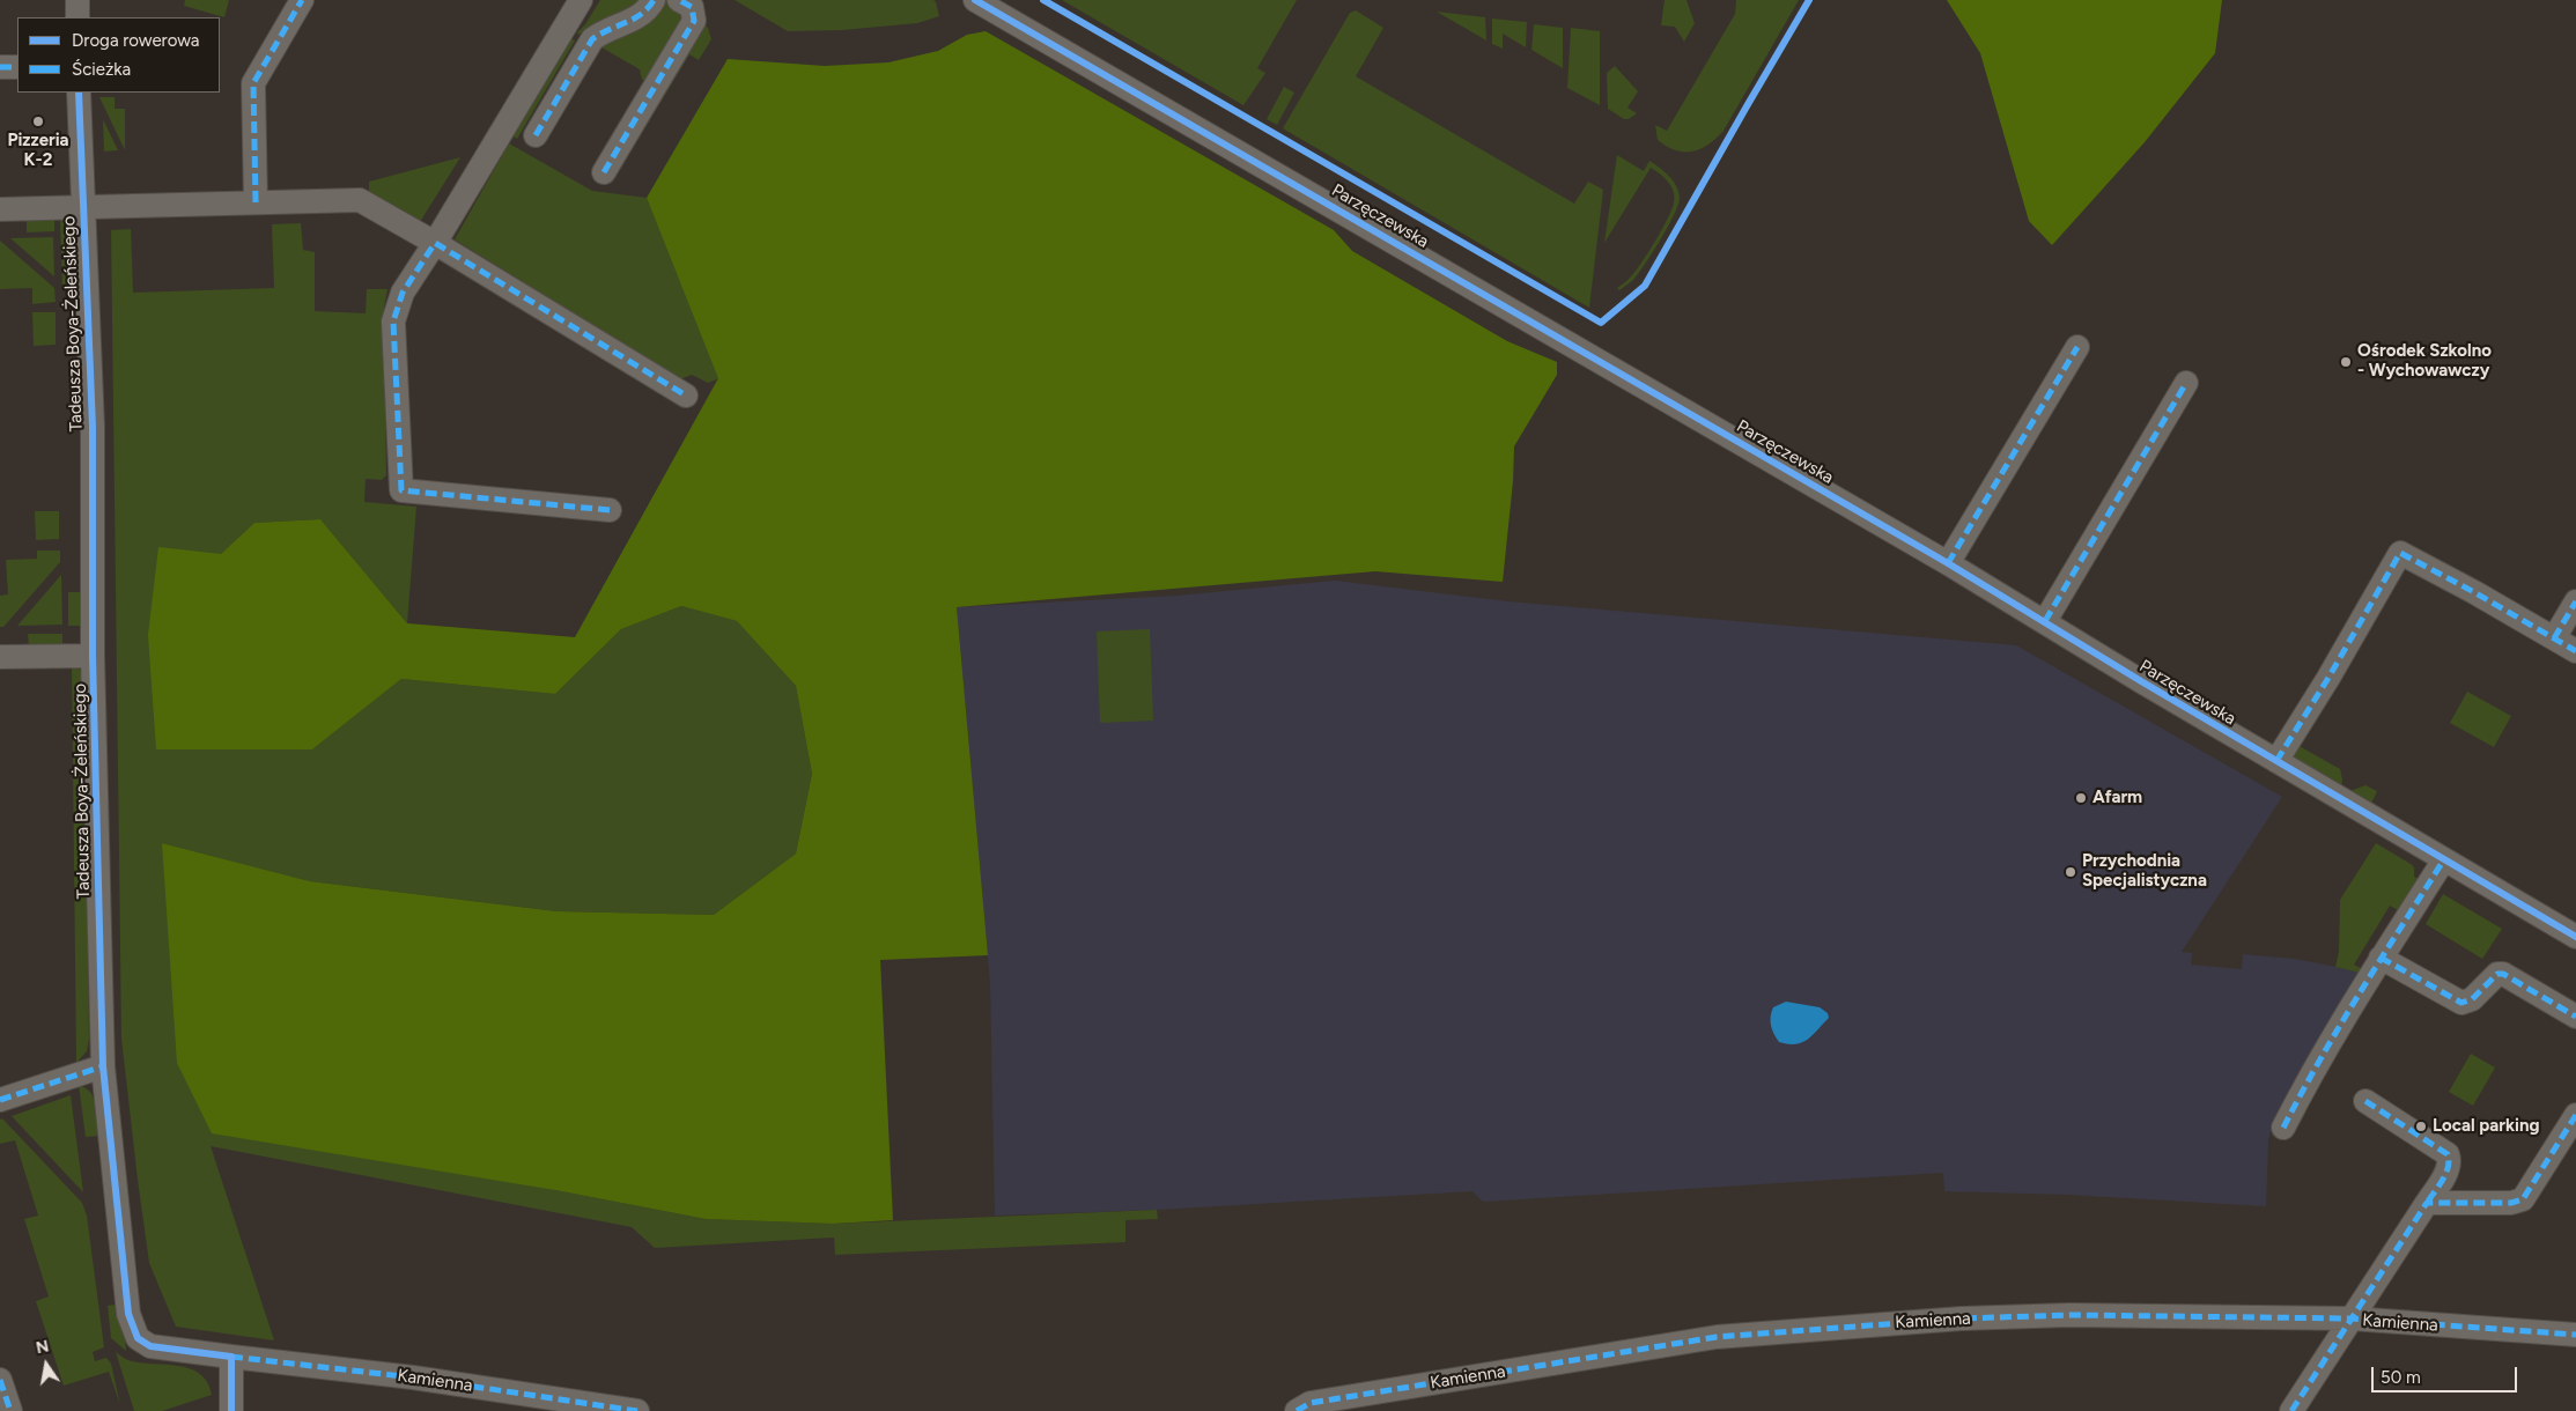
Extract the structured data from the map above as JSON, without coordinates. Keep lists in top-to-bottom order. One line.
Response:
{"streets":{"street":["Parzęczewska","Tadeusza Boya-Żeleńskiego","Kamienna"]},"crossings":[["Tadeusza Boya-Żeleńskiego","Kamienna"]],"places":["Pizzeria K-2","Ośrodek Szkolno - Wychowawczy","Afarm","Przychodnia Specjalistyczna","Local parking"],"legend":["Droga rowerowa","Ścieżka"],"scale_bar":"50 m","north":"top"}
